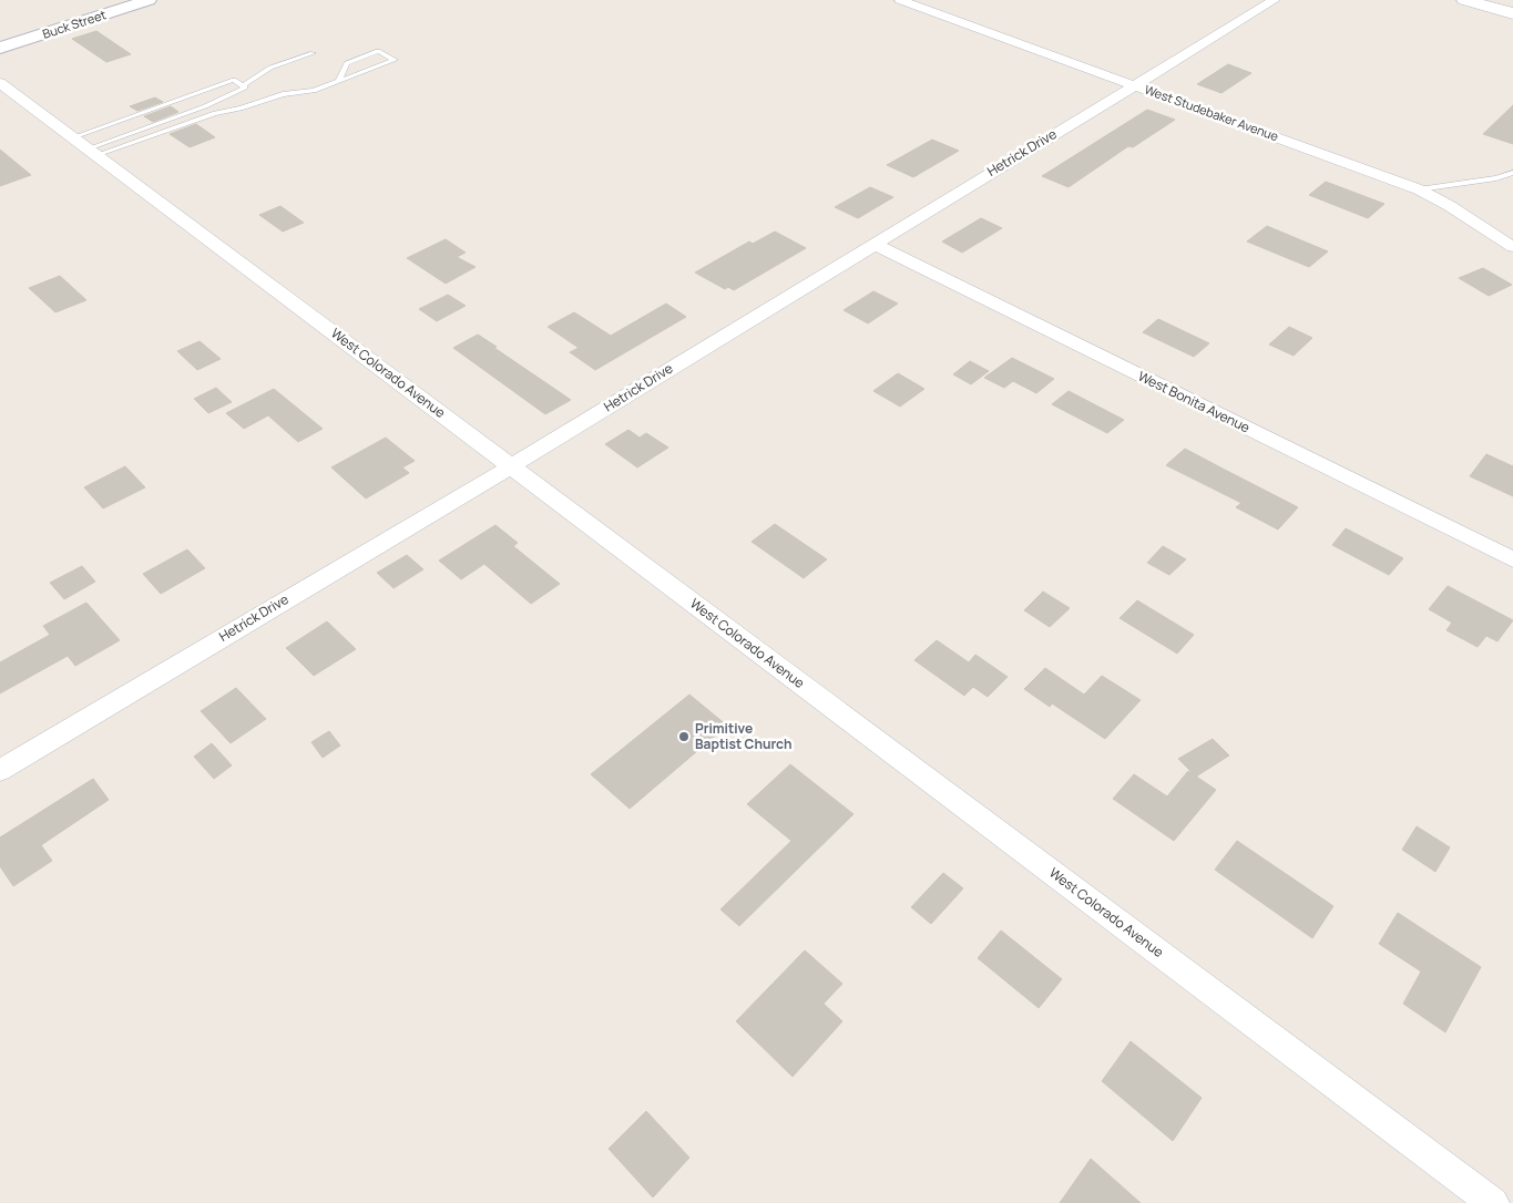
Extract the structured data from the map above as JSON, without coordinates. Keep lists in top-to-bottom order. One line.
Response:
{"streets":{"street":["Buck Street","West Studebaker Avenue","Hetrick Drive","West Colorado Avenue","West Bonita Avenue"]},"crossings":[["West Studebaker Avenue","Hetrick Drive"],["Hetrick Drive","West Colorado Avenue"],["Hetrick Drive","West Bonita Avenue"]],"places":["Primitive Baptist Church"]}
